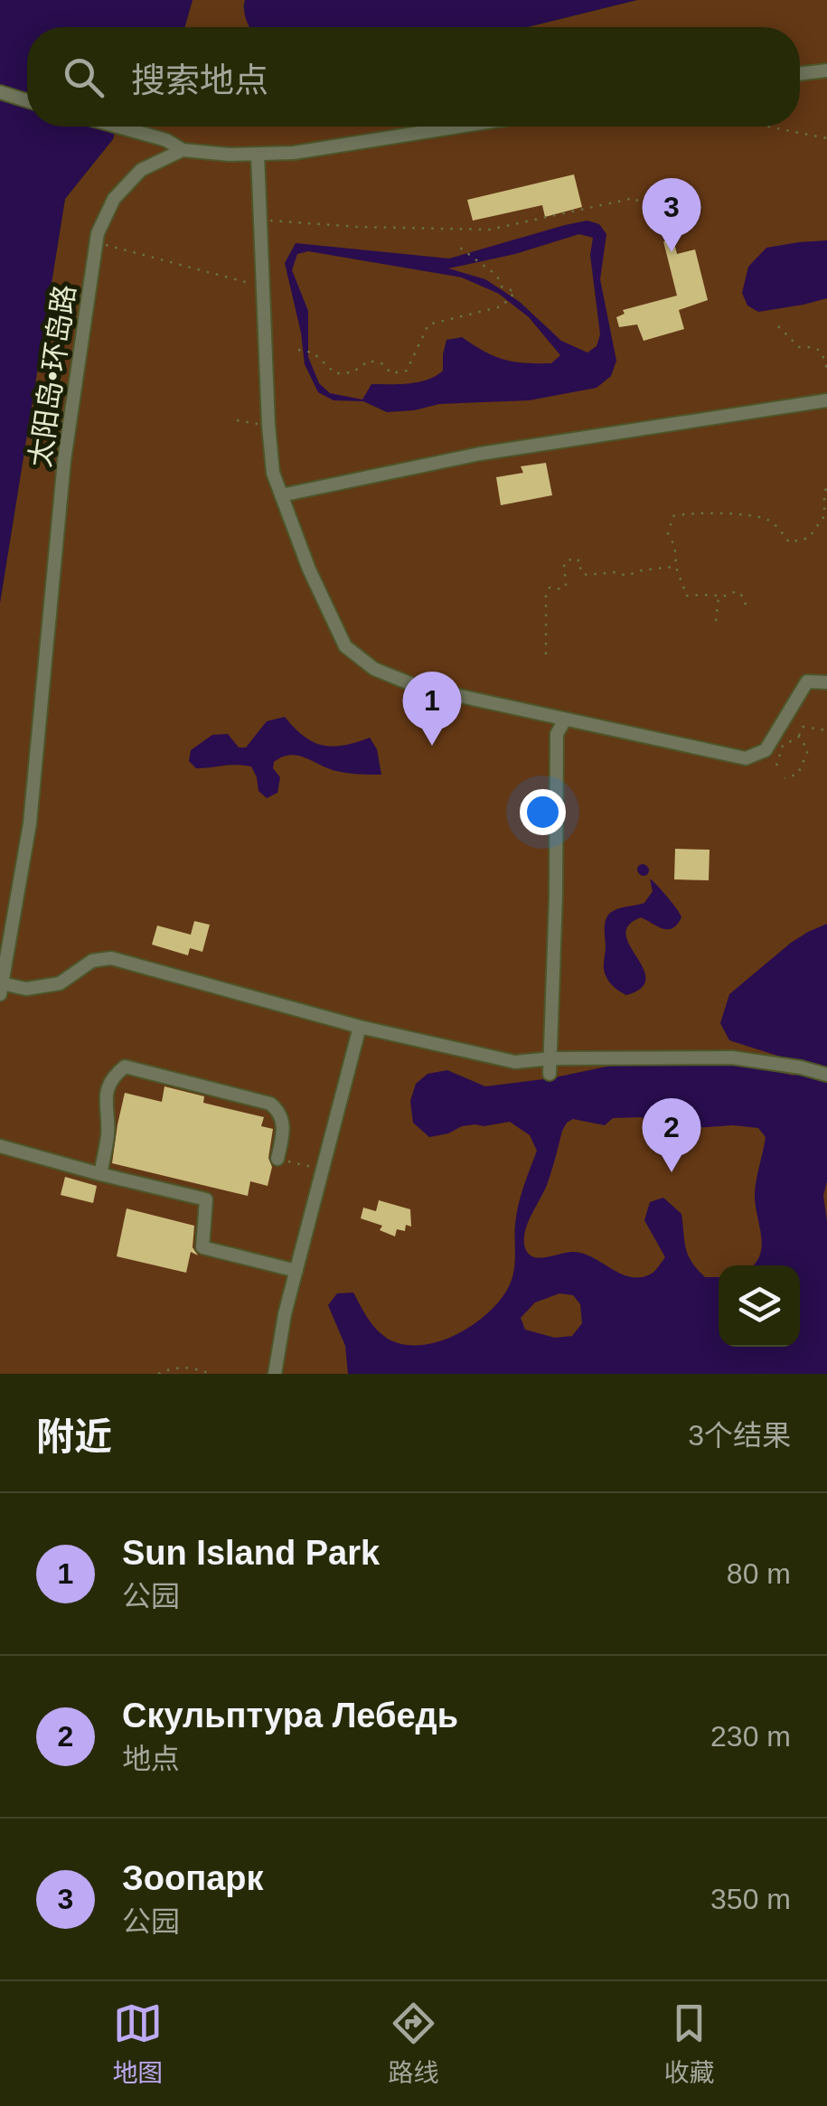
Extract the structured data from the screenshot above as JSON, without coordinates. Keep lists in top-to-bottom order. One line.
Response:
{"streets":{"street":["太阳岛•环岛路"]},"page":{"search":"搜索地点","pins":["3","1","2"],"heading":["附近","3个结果"],"list":[{"mark":"1","name":"Sun Island Park","note":"公园","value":"80 m"},{"mark":"2","name":"Скульптура Лебедь","note":"地点","value":"230 m"},{"mark":"3","name":"Зоопарк","note":"公园","value":"350 m"}],"nav":["地图","路线","收藏"]}}
